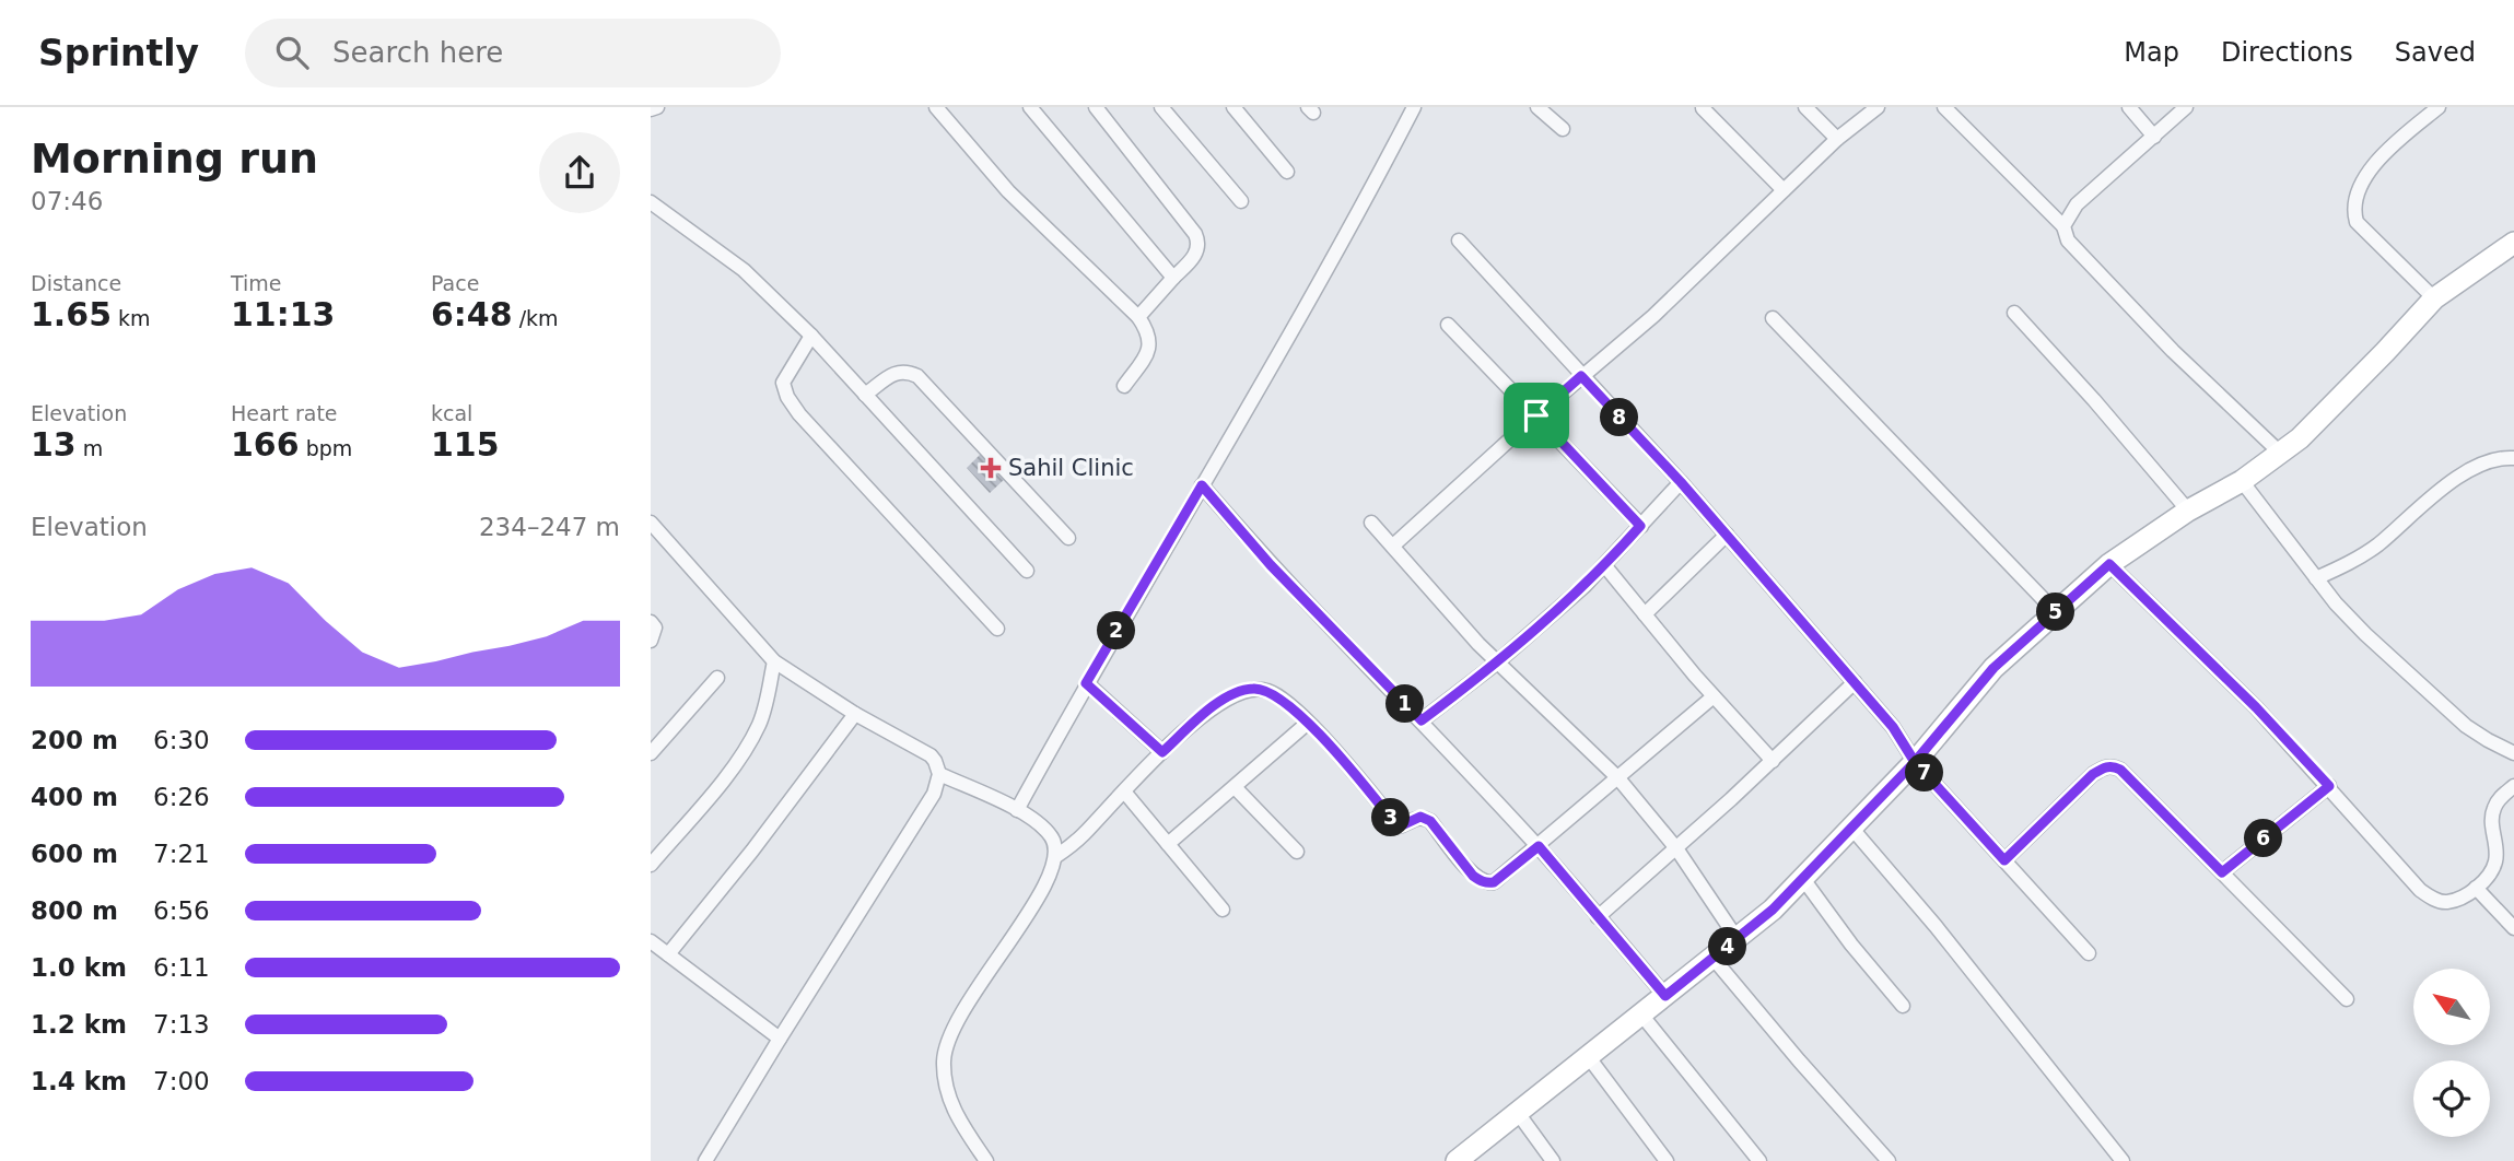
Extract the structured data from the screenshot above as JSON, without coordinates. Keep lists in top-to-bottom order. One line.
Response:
{"places":{"health":["Sahil Clinic"]},"north":"top left","page":{"header":"Sprintly","search":"Search here","nav":["Map","Directions","Saved"],"heading":["Morning run","07:46"],"stats":[["Distance","1.65 km"],["Time","11:13"],["Pace","6:48 /km"],["Elevation","13 m"],["Heart rate","166 bpm"],["kcal","115"]],"pins":["8","5","2","1","7","3","6","4"],"chart":["Elevation","234–247 m"],"list":[{"name":"200 m","note":"6:30"},{"name":"400 m","note":"6:26"},{"name":"600 m","note":"7:21"},{"name":"800 m","note":"6:56"},{"name":"1.0 km","note":"6:11"},{"name":"1.2 km","note":"7:13"},{"name":"1.4 km","note":"7:00"}]}}
